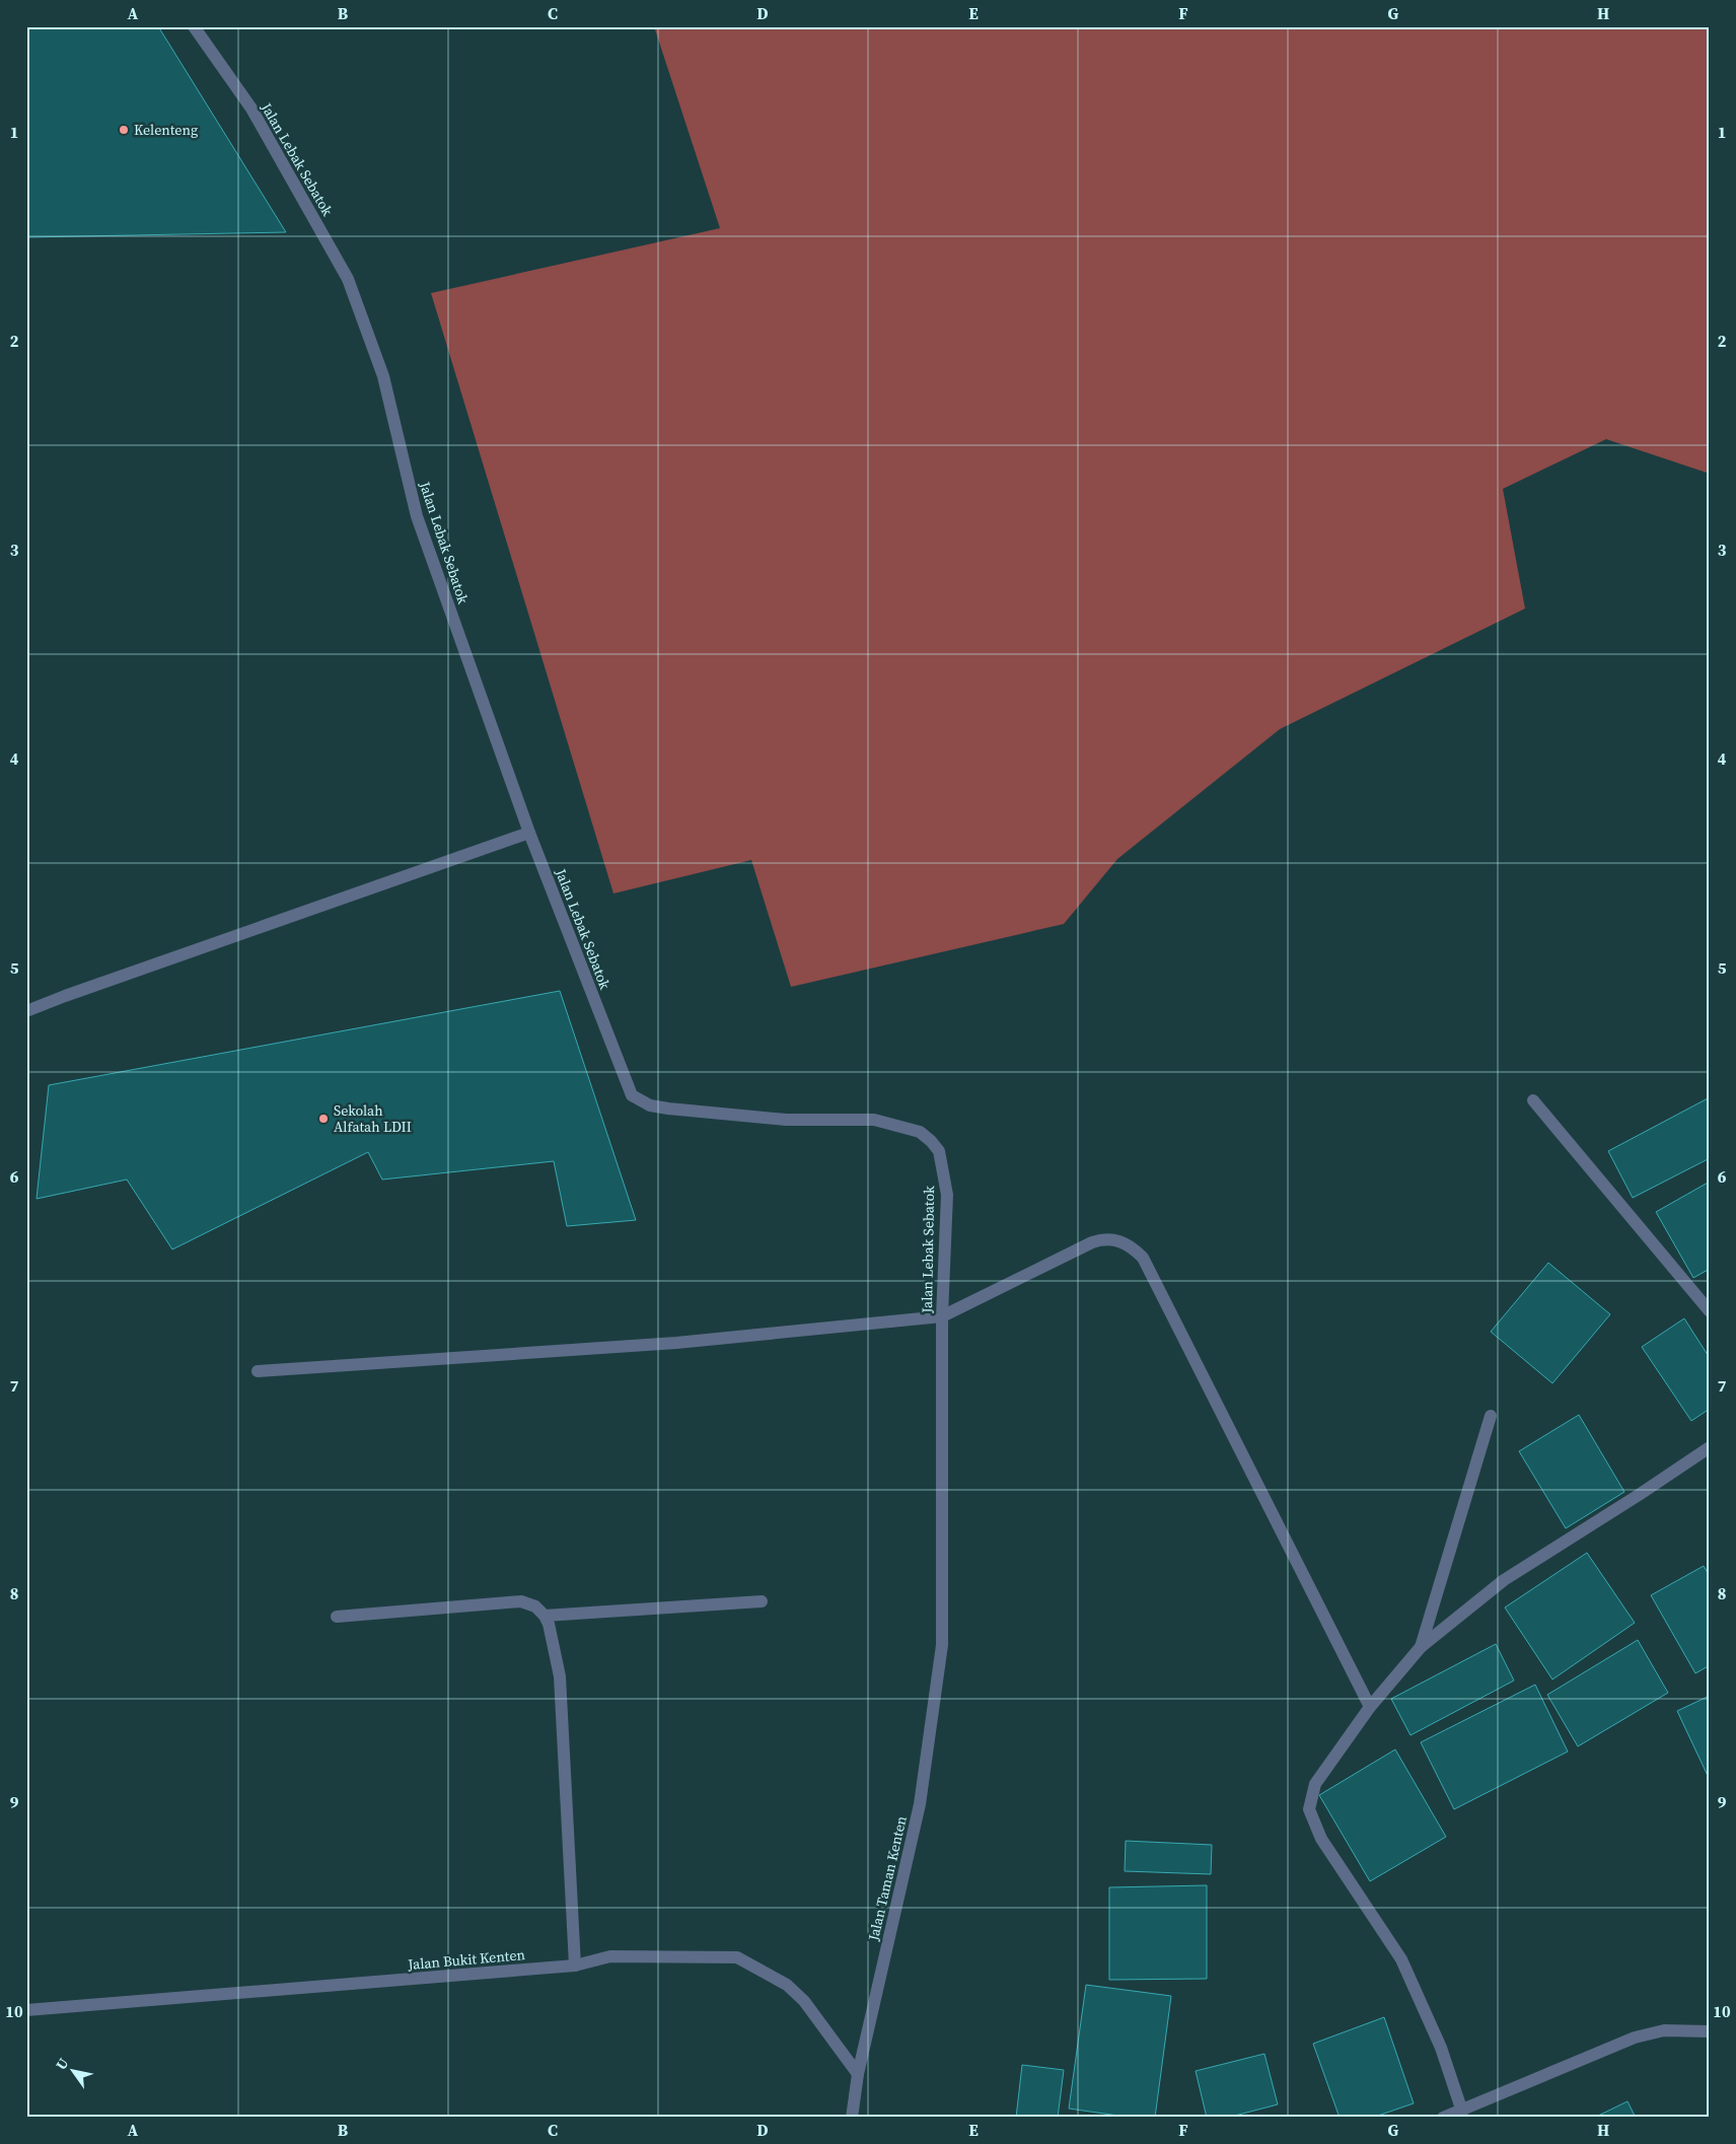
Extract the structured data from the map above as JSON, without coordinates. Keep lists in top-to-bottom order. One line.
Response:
{"streets":{"street":["Jalan Lebak Sebatok","Jalan Taman Kenten","Jalan Bukit Kenten"]},"crossings":[["Jalan Lebak Sebatok","Jalan Taman Kenten"],["Jalan Taman Kenten","Jalan Bukit Kenten"]],"places":["Kelenteng","Sekolah Alfatah LDII"],"north":"top left","grid":{"columns":["A","B","C","D","E","F","G","H"],"rows":["1","2","3","4","5","6","7","8","9","10"]}}
